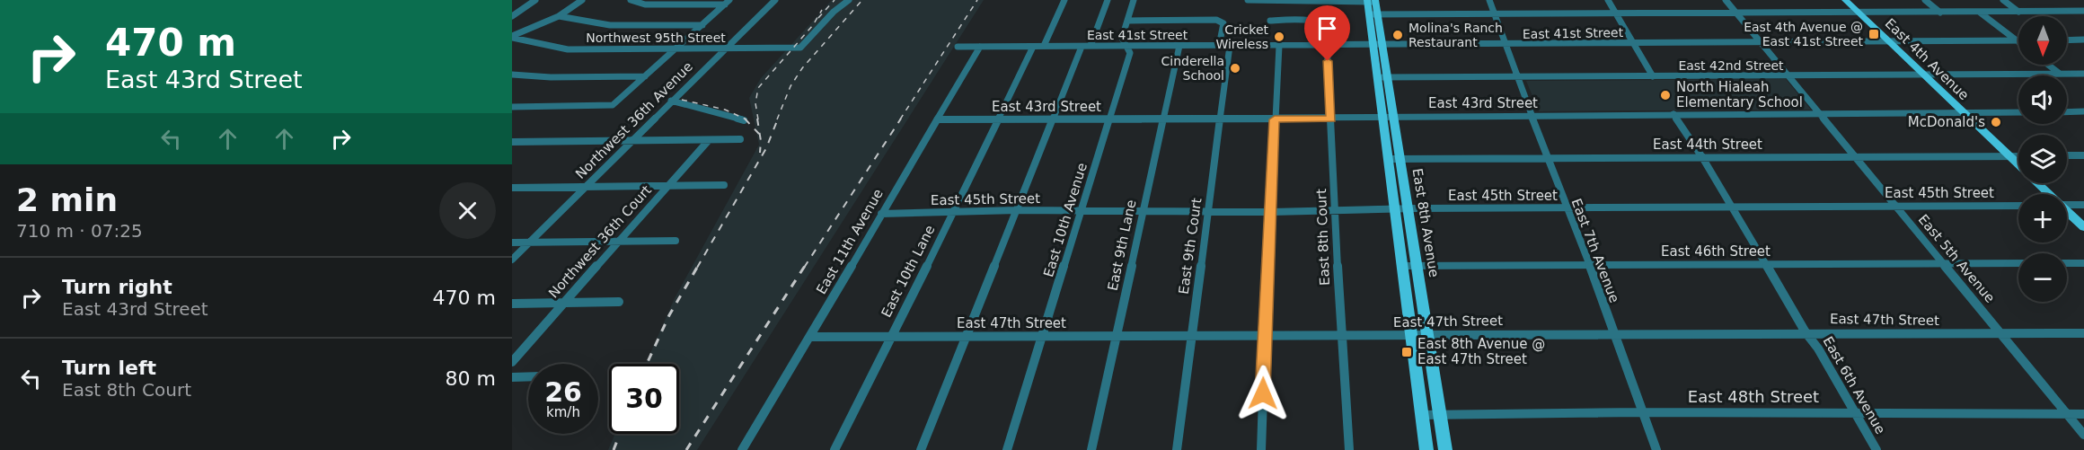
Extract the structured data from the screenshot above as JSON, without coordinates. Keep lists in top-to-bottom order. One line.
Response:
{"streets":{"main road":["East 4th Avenue","East 8th Avenue"],"street":["East 41st Street","Northwest 95th Street","East 42nd Street","East 43rd Street","Northwest 36th Avenue","East 44th Street","East 45th Street","East 10th Avenue","East 8th Court","Northwest 36th Court","East 11th Avenue","East 9th Lane","East 9th Court","East 7th Avenue","East 46th Street","East 5th Avenue","East 10th Lane","East 47th Street","East 6th Avenue","East 48th Street"]},"crossings":[["East 41st Street","East 4th Avenue"],["East 41st Street","East 10th Avenue"],["East 41st Street","East 8th Avenue"],["East 41st Street","East 8th Court"],["East 41st Street","East 11th Avenue"],["East 41st Street","East 9th Lane"],["East 41st Street","East 9th Court"],["East 41st Street","East 7th Avenue"],["East 41st Street","East 5th Avenue"],["East 41st Street","East 10th Lane"],["Northwest 95th Street","Northwest 36th Avenue"],["East 4th Avenue","East 42nd Street"],["East 4th Avenue","East 43rd Street"],["East 4th Avenue","East 44th Street"],["East 42nd Street","East 8th Avenue"],["East 42nd Street","East 7th Avenue"],["East 42nd Street","East 5th Avenue"],["East 43rd Street","East 10th Avenue"],["East 43rd Street","East 8th Avenue"],["East 43rd Street","East 8th Court"],["East 43rd Street","East 11th Avenue"],["East 43rd Street","East 9th Lane"],["East 43rd Street","East 9th Court"],["East 43rd Street","East 7th Avenue"],["East 43rd Street","East 5th Avenue"],["East 43rd Street","East 10th Lane"],["East 43rd Street","East 6th Avenue"],["East 44th Street","East 8th Avenue"],["East 44th Street","East 7th Avenue"],["East 44th Street","East 5th Avenue"],["East 44th Street","East 6th Avenue"],["East 45th Street","East 10th Avenue"],["East 45th Street","East 8th Avenue"],["East 45th Street","East 8th Court"],["East 45th Street","East 11th Avenue"],["East 45th Street","East 9th Lane"],["East 45th Street","East 9th Court"],["East 45th Street","East 7th Avenue"],["East 45th Street","East 5th Avenue"],["East 45th Street","East 10th Lane"],["East 45th Street","East 6th Avenue"],["East 10th Avenue","East 47th Street"],["East 8th Avenue","East 46th Street"],["East 8th Avenue","East 47th Street"],["East 8th Avenue","East 48th Street"],["East 8th Court","East 47th Street"],["East 11th Avenue","East 47th Street"],["East 9th Lane","East 47th Street"],["East 9th Court","East 47th Street"],["East 7th Avenue","East 46th Street"],["East 7th Avenue","East 47th Street"],["East 7th Avenue","East 48th Street"],["East 46th Street","East 5th Avenue"],["East 46th Street","East 6th Avenue"],["East 5th Avenue","East 47th Street"],["East 5th Avenue","East 48th Street"],["East 10th Lane","East 47th Street"],["East 47th Street","East 6th Avenue"],["East 6th Avenue","East 48th Street"]],"places":{"transit":["East 4th Avenue @ East 41st Street","East 8th Avenue @ East 47th Street"],"other":["Molina's Ranch Restaurant","Cricket Wireless","Cinderella School","North Hialeah Elementary School","McDonald's"]},"north":"bottom","page":{"turn":["470 m","East 43rd Street"],"map_buttons":["+","−"],"heading":["2 min","710 m · 07:25"],"list":[{"name":"Turn right","note":"East 43rd Street","value":"470 m"},{"name":"Turn left","note":"East 8th Court","value":"80 m"}],"speed":"26 km/h","limit":"30"}}
